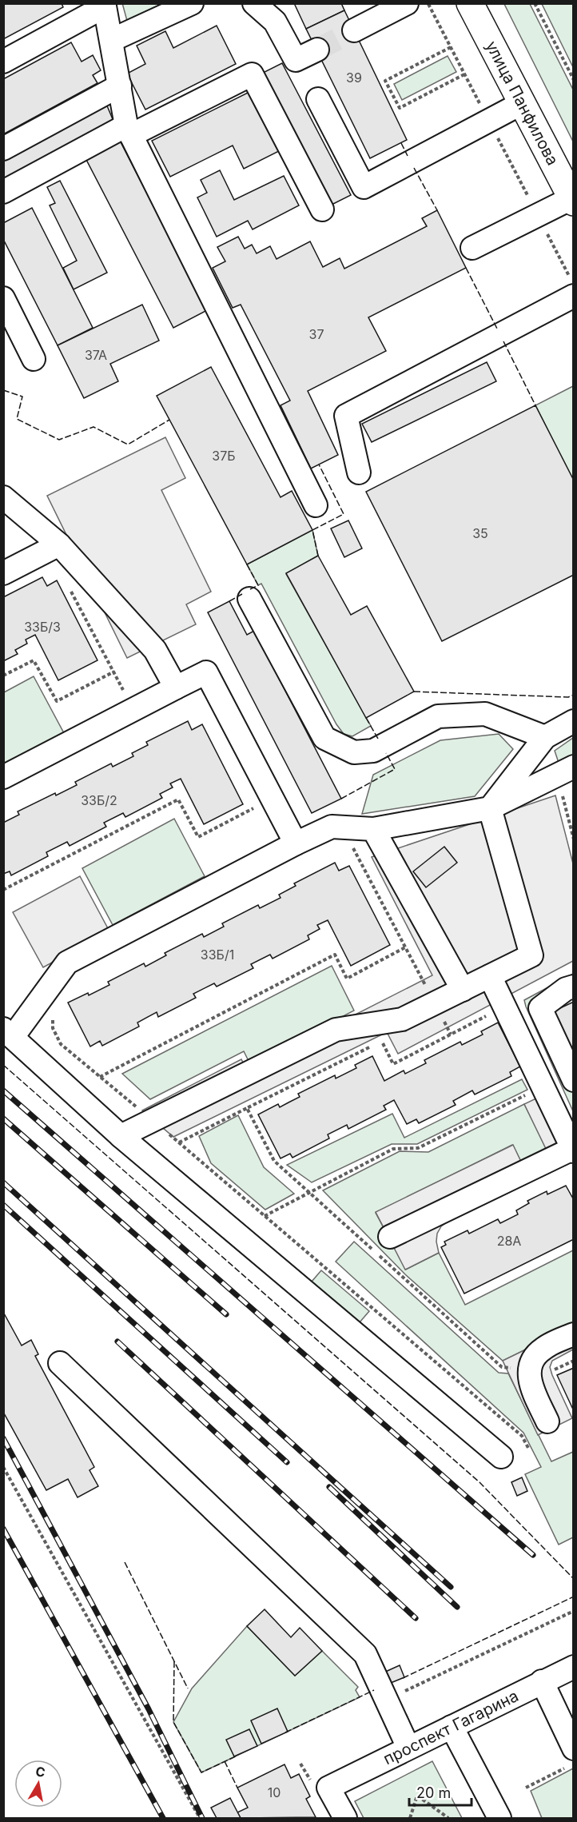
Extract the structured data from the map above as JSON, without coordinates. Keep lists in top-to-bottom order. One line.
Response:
{"streets":{"main road":["улица Панфилова"],"street":["проспект Гагарина"]},"house_numbers":["39","37","37А","37Б","35","33Б/3","33Б/2","33Б/1","28А","10"],"scale_bar":"20 m","north":"top"}
